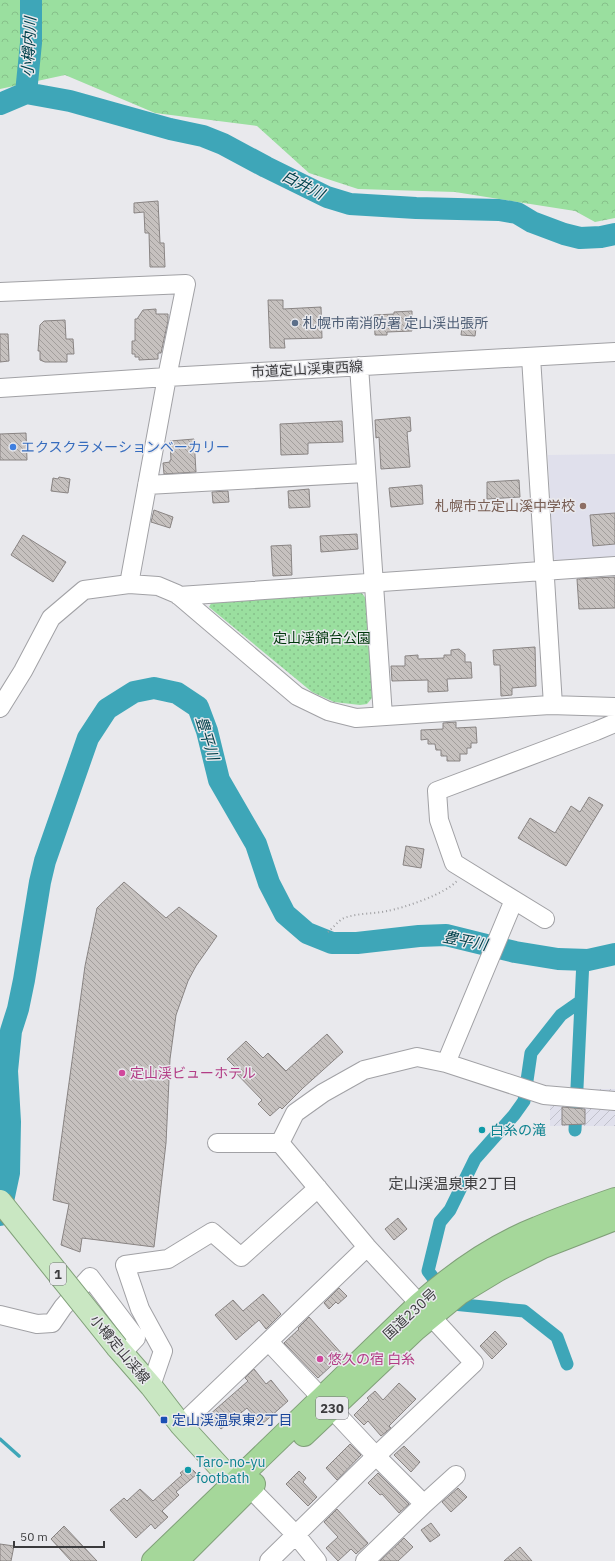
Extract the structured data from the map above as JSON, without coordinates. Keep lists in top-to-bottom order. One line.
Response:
{"streets":{"highway":["国道230号","230"],"main road":["1","小樽定山渓線"],"street":["市道定山渓東西線"]},"crossings":[["国道230号","小樽定山渓線"]],"districts":["定山渓温泉東2丁目"],"water":["小樽内川","白井川","豊平川"],"parks":["定山渓錦台公園"],"places":{"other":["札幌市南消防署 定山渓出張所","エクスクラメーションベーカリー","札幌市立定山溪中学校","定山渓ビューホテル","白糸の滝","悠久の宿 白糸","Taro-no-yu footbath"],"transit":["定山渓温泉東2丁目"]},"scale_bar":"50 m"}
